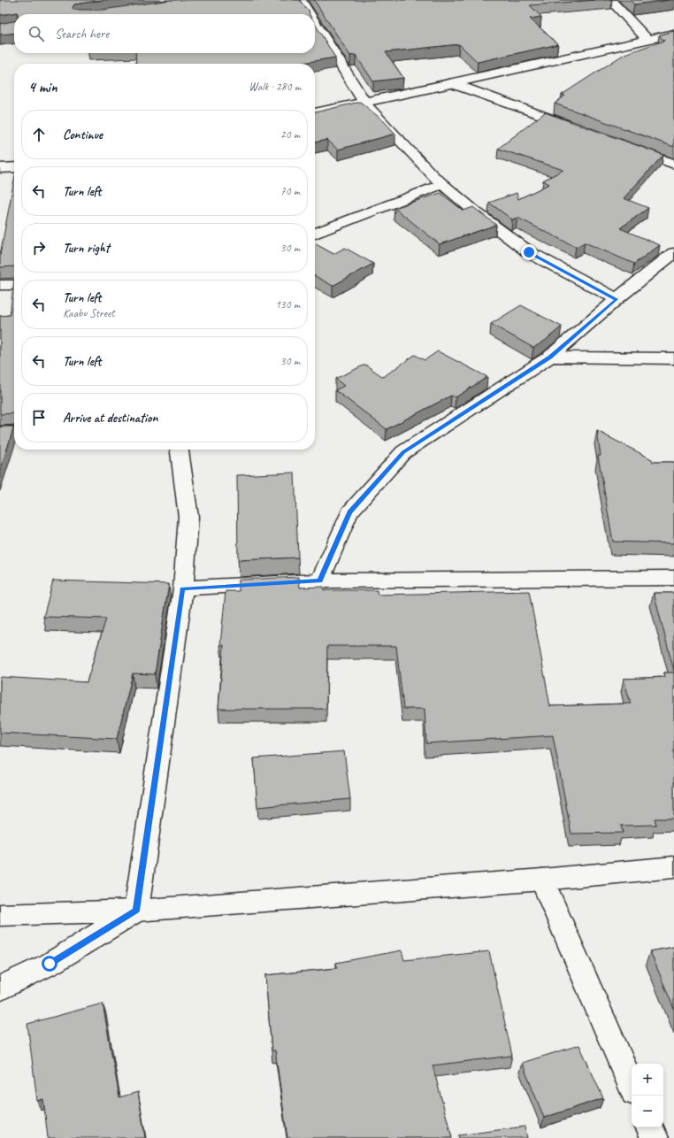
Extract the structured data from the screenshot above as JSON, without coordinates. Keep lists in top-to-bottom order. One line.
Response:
{"page":{"search":"Search here","heading":["4 min","Walk · 280 m"],"list":[["Continue","20 m"],["Turn left","70 m"],["Turn right","30 m"],["Turn left","Kaabu Street","130 m"],["Turn left","30 m"],"Arrive at destination"],"map_buttons":["+","−"]}}
